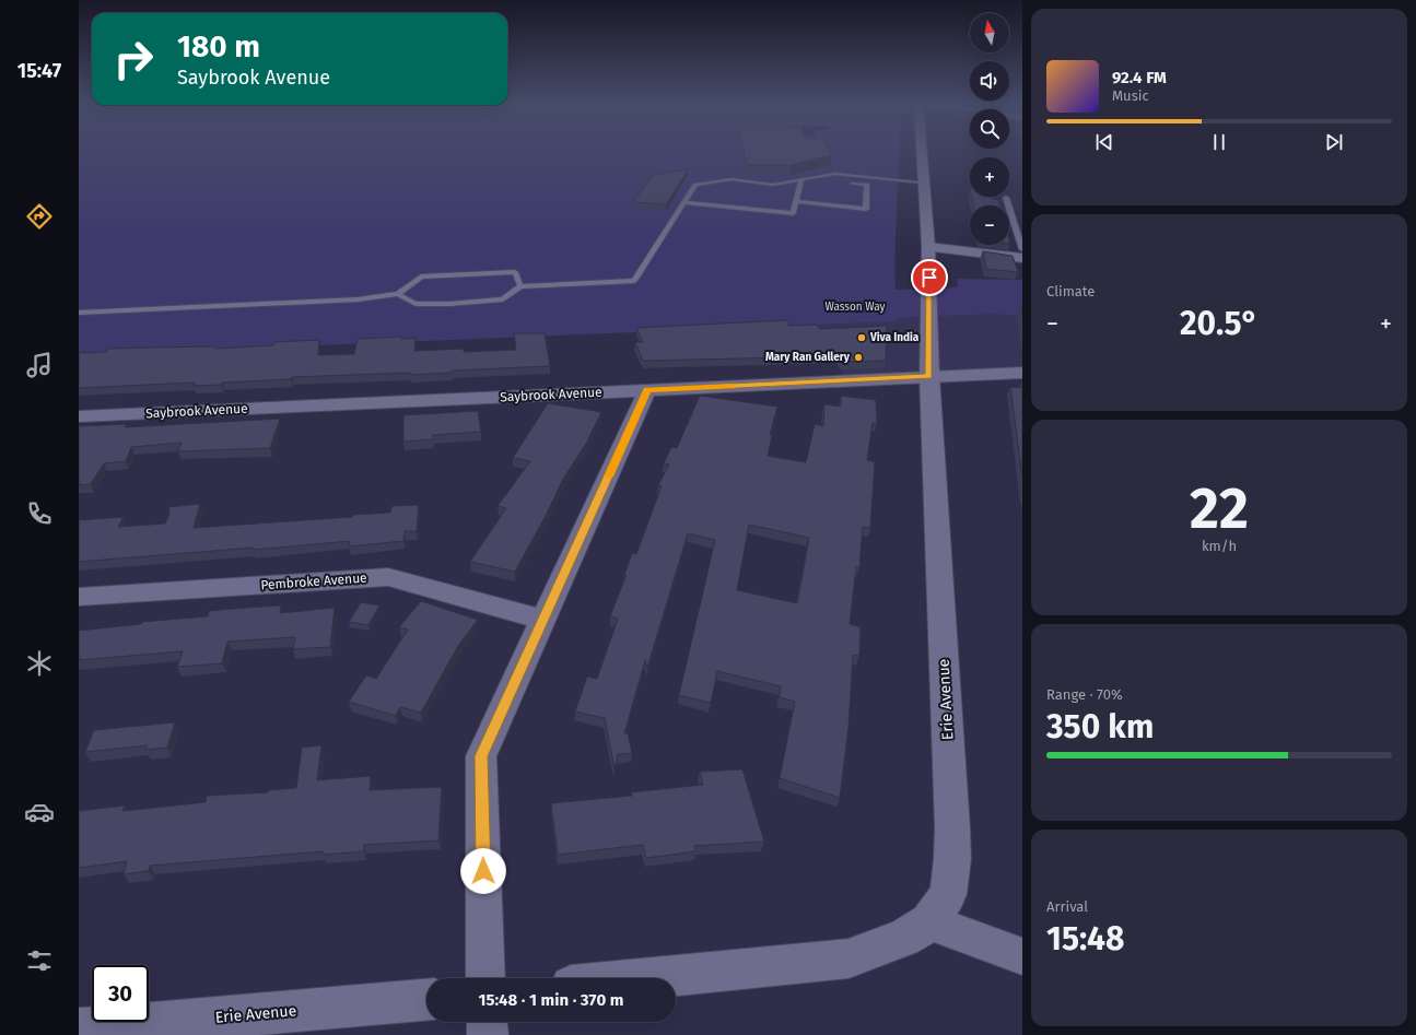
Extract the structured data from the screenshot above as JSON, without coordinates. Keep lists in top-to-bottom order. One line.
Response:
{"streets":{"street":["Saybrook Avenue","Pembroke Avenue","Erie Avenue"]},"crossings":[["Saybrook Avenue","Erie Avenue"]],"parks":["Wasson Way"],"places":["Viva India","Mary Ran Gallery"],"north":"top","page":{"tabs":"15:47","map_buttons":["+","−"],"turn":["180 m","Saybrook Avenue"],"song":["92.4 FM","Music"],"tile":["Climate",["22","km/h"],["Range · 70%","350 km"],["Arrival","15:48"]],"heat":["−","20.5°","+"],"limit":"30","trip":"15:48 · 1 min · 370 m"}}
